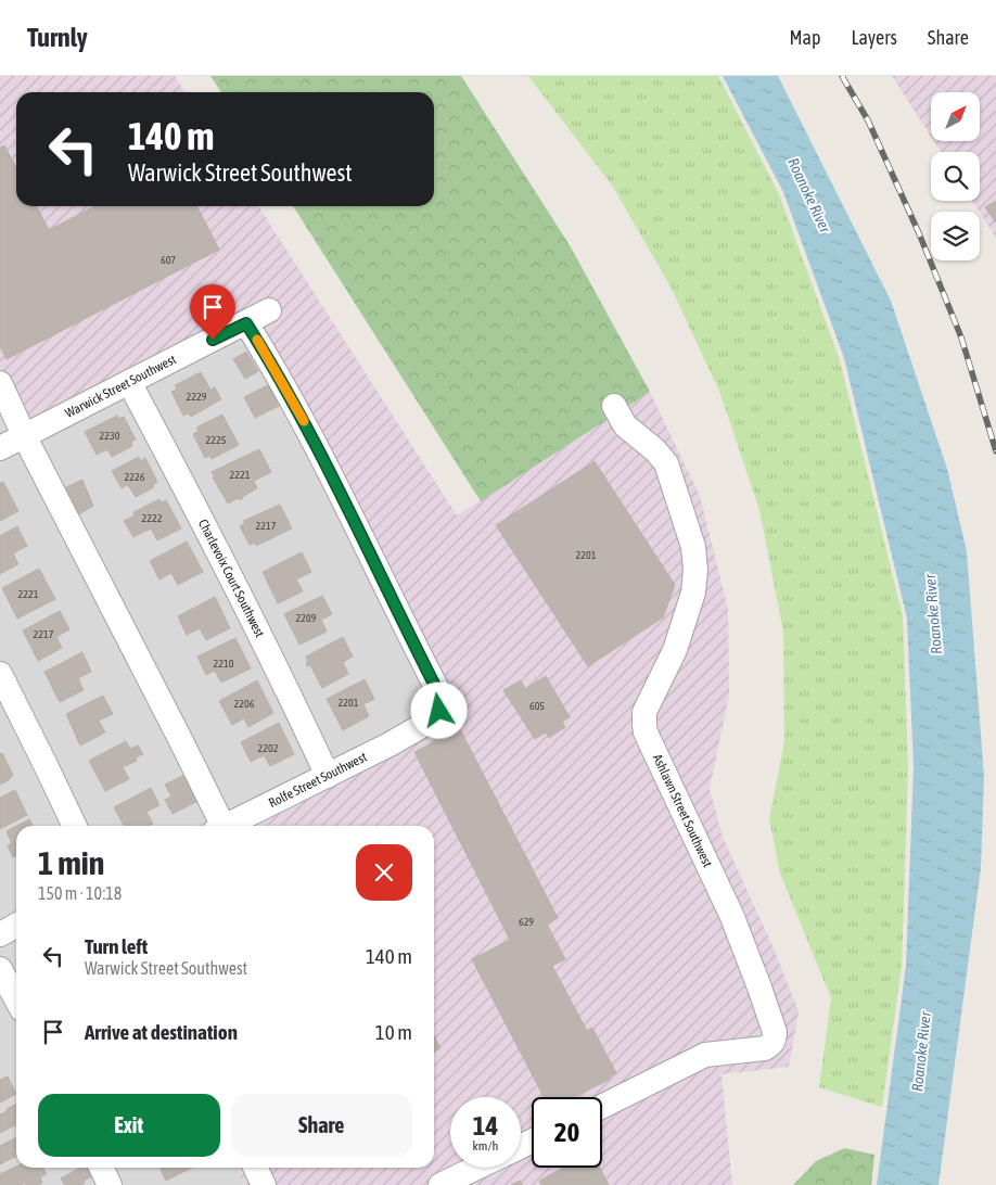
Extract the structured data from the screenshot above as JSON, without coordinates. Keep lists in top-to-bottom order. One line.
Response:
{"streets":{"street":["Warwick Street Southwest","Charlevoix Court Southwest","Rolfe Street Southwest","Ashlawn Street Southwest"]},"crossings":[["Warwick Street Southwest","Charlevoix Court Southwest"],["Warwick Street Southwest","Rolfe Street Southwest"],["Charlevoix Court Southwest","Rolfe Street Southwest"]],"water":["Roanoke River"],"house_numbers":["607","2229","2230","2225","2221","2226","2222","2217","2201","2221","2209","2217","2210","2201","2206","605","2202","629"],"north":"top right","page":{"header":"Turnly","nav":["Map","Layers","Share"],"turn":["140 m","Warwick Street Southwest"],"heading":["1 min","150 m · 10:18"],"list":[{"name":"Turn left","note":"Warwick Street Southwest","value":"140 m"},{"name":"Arrive at destination","value":"10 m"}],"buttons":["Exit","Share"],"speed":"14 km/h","limit":"20"}}
